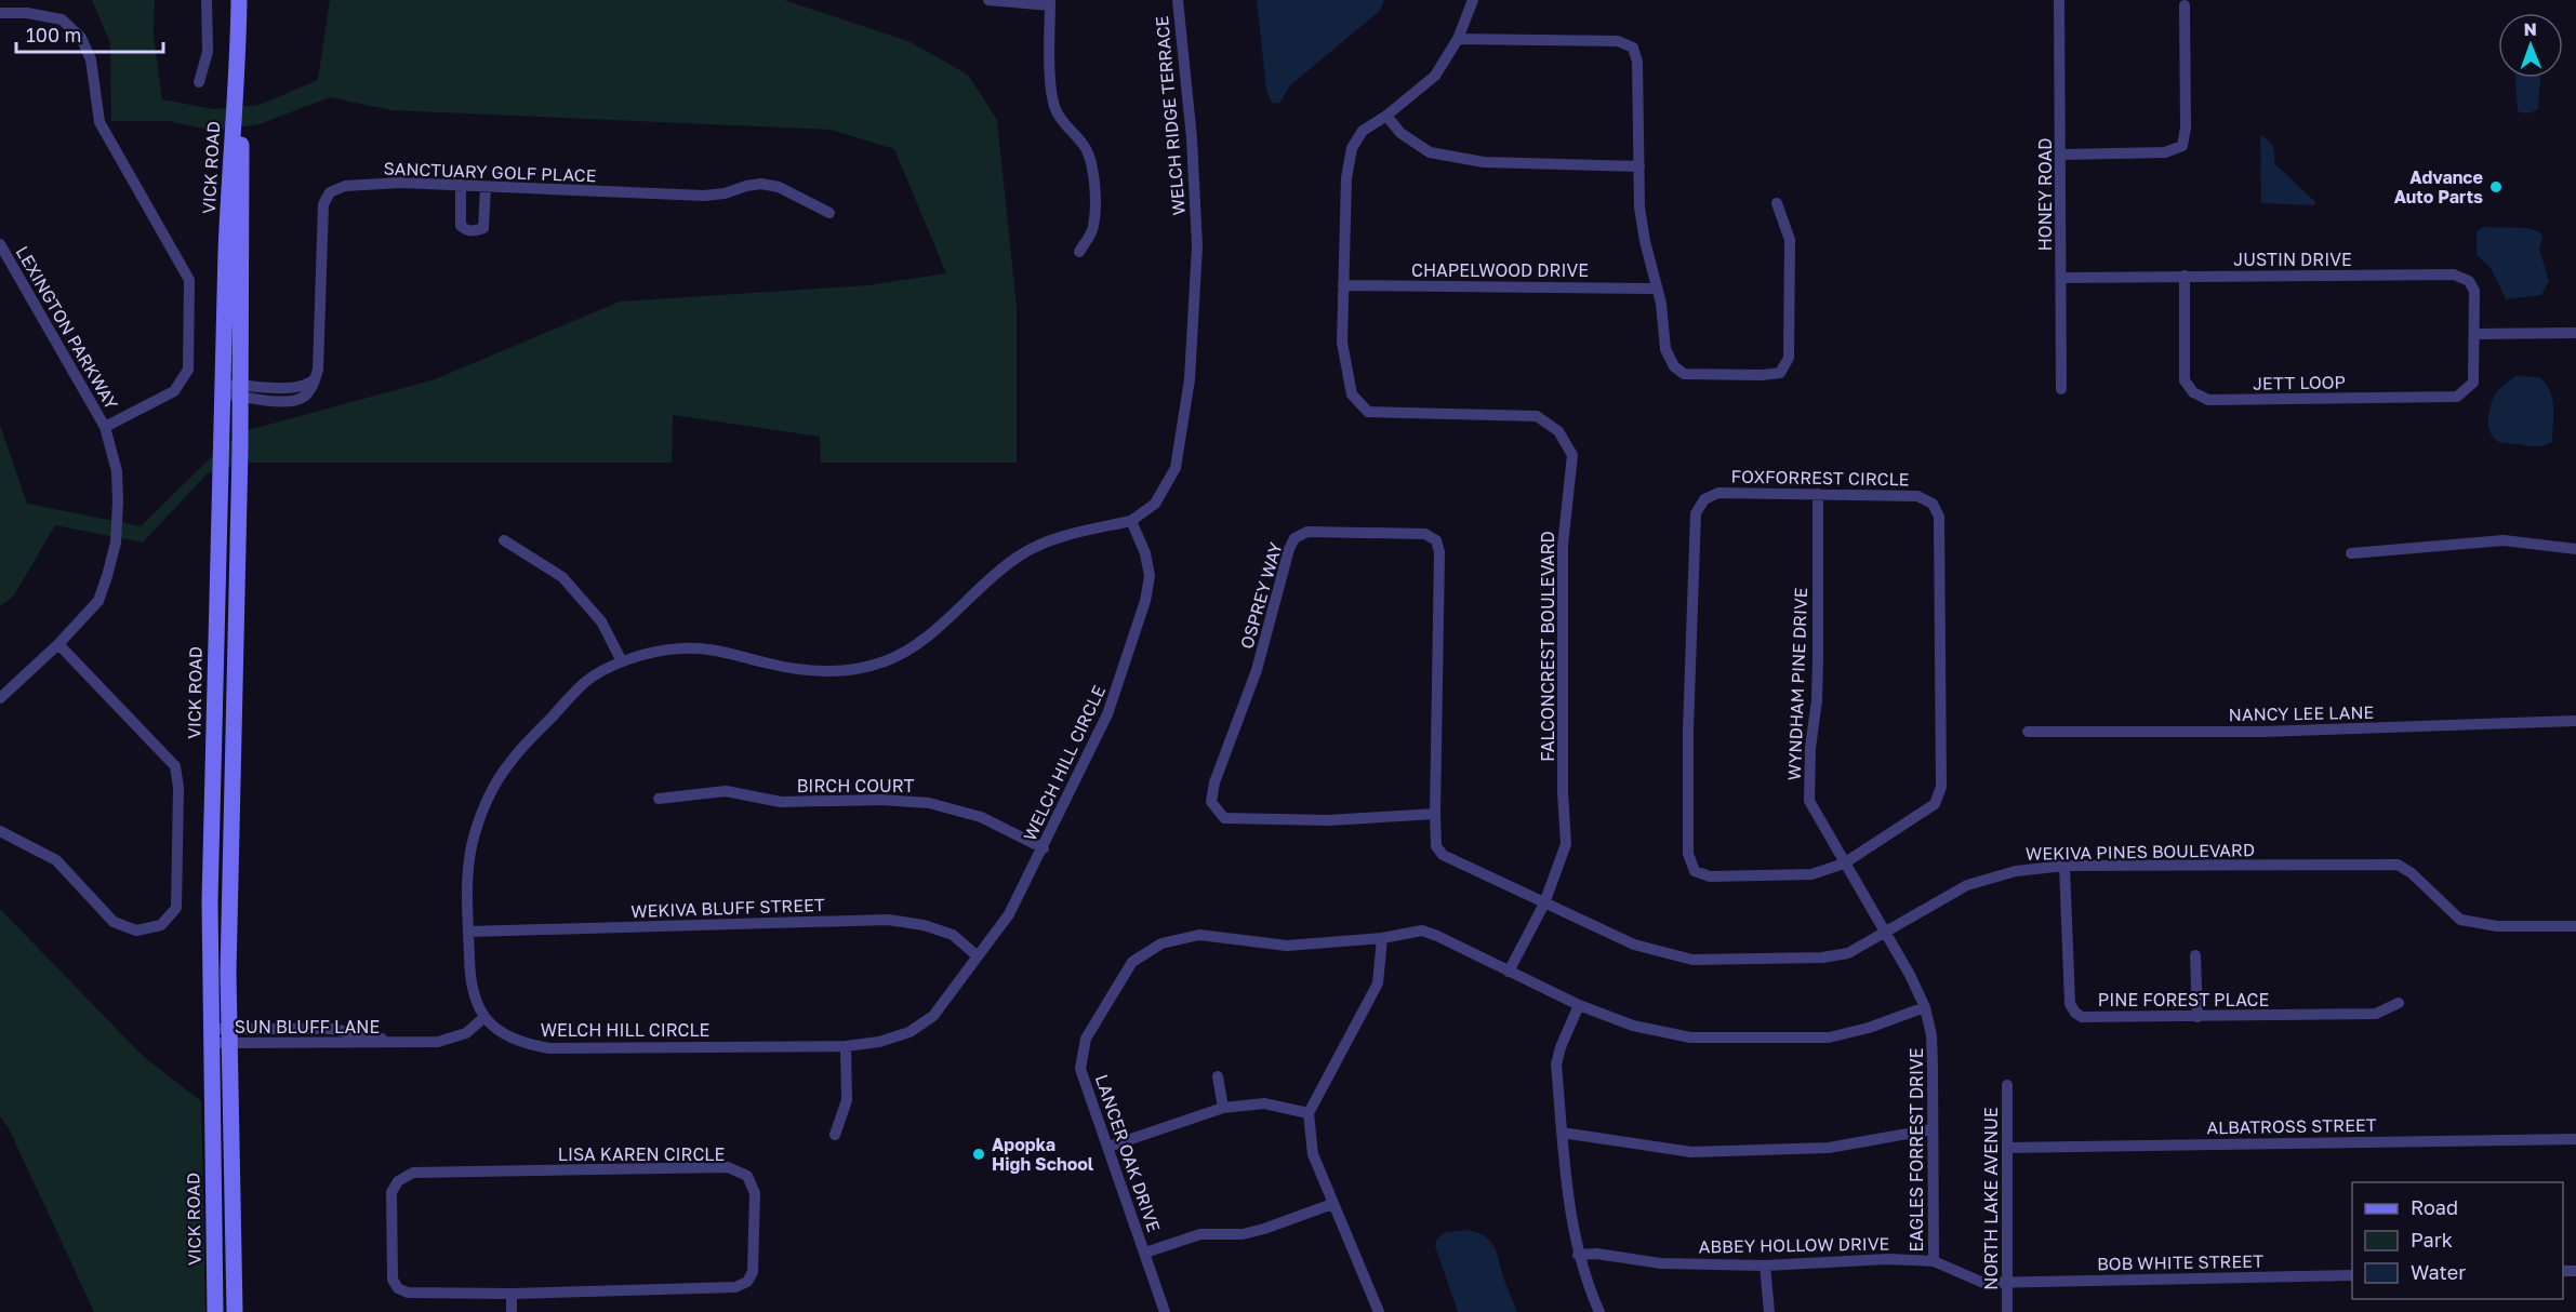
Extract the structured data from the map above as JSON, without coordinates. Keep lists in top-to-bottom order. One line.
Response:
{"streets":{"street":["WELCH RIDGE TERRACE","VICK ROAD","SANCTUARY GOLF PLACE","HONEY ROAD","JUSTIN DRIVE","CHAPELWOOD DRIVE","LEXINGTON PARKWAY","JETT LOOP","FOXFORREST CIRCLE","OSPREY WAY","FALCONCREST BOULEVARD","WYNDHAM PINE DRIVE","NANCY LEE LANE","WELCH HILL CIRCLE","BIRCH COURT","WEKIVA PINES BOULEVARD","WEKIVA BLUFF STREET","PINE FOREST PLACE","SUN BLUFF LANE","ALBATROSS STREET","EAGLES FORREST DRIVE","LANCER OAK DRIVE","LISA KAREN CIRCLE","NORTH LAKE AVENUE","ABBEY HOLLOW DRIVE","BOB WHITE STREET"]},"crossings":[["WELCH RIDGE TERRACE","WELCH HILL CIRCLE"],["VICK ROAD","SUN BLUFF LANE"],["HONEY ROAD","JUSTIN DRIVE"],["JUSTIN DRIVE","JETT LOOP"],["CHAPELWOOD DRIVE","FALCONCREST BOULEVARD"],["FOXFORREST CIRCLE","WYNDHAM PINE DRIVE"],["OSPREY WAY","WEKIVA PINES BOULEVARD"],["FALCONCREST BOULEVARD","WEKIVA PINES BOULEVARD"],["FALCONCREST BOULEVARD","LANCER OAK DRIVE"],["WYNDHAM PINE DRIVE","WEKIVA PINES BOULEVARD"],["WYNDHAM PINE DRIVE","EAGLES FORREST DRIVE"],["WELCH HILL CIRCLE","BIRCH COURT"],["WELCH HILL CIRCLE","WEKIVA BLUFF STREET"],["WELCH HILL CIRCLE","SUN BLUFF LANE"],["WEKIVA PINES BOULEVARD","PINE FOREST PLACE"],["WEKIVA PINES BOULEVARD","EAGLES FORREST DRIVE"],["ALBATROSS STREET","NORTH LAKE AVENUE"],["EAGLES FORREST DRIVE","LANCER OAK DRIVE"],["EAGLES FORREST DRIVE","ABBEY HOLLOW DRIVE"],["NORTH LAKE AVENUE","ABBEY HOLLOW DRIVE"],["NORTH LAKE AVENUE","BOB WHITE STREET"],["ABBEY HOLLOW DRIVE","BOB WHITE STREET"]],"places":["Advance Auto Parts","Apopka High School"],"legend":["Road","Park","Water"],"scale_bar":"100 m","north":"top"}
